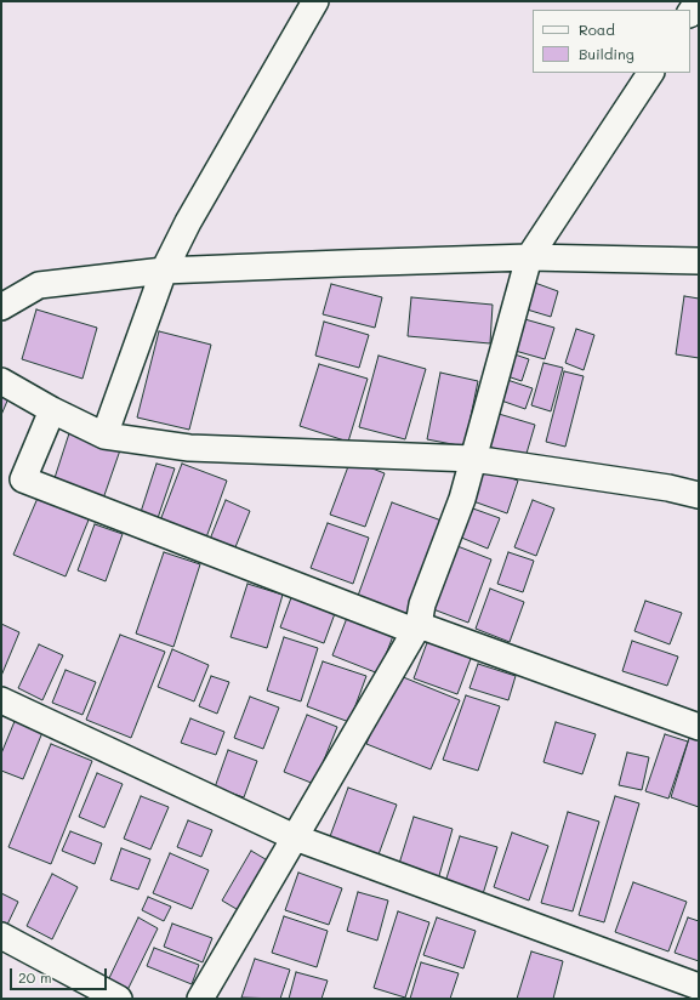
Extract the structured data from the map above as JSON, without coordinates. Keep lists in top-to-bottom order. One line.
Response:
{"legend":["Road","Building"],"scale_bar":"20 m"}
